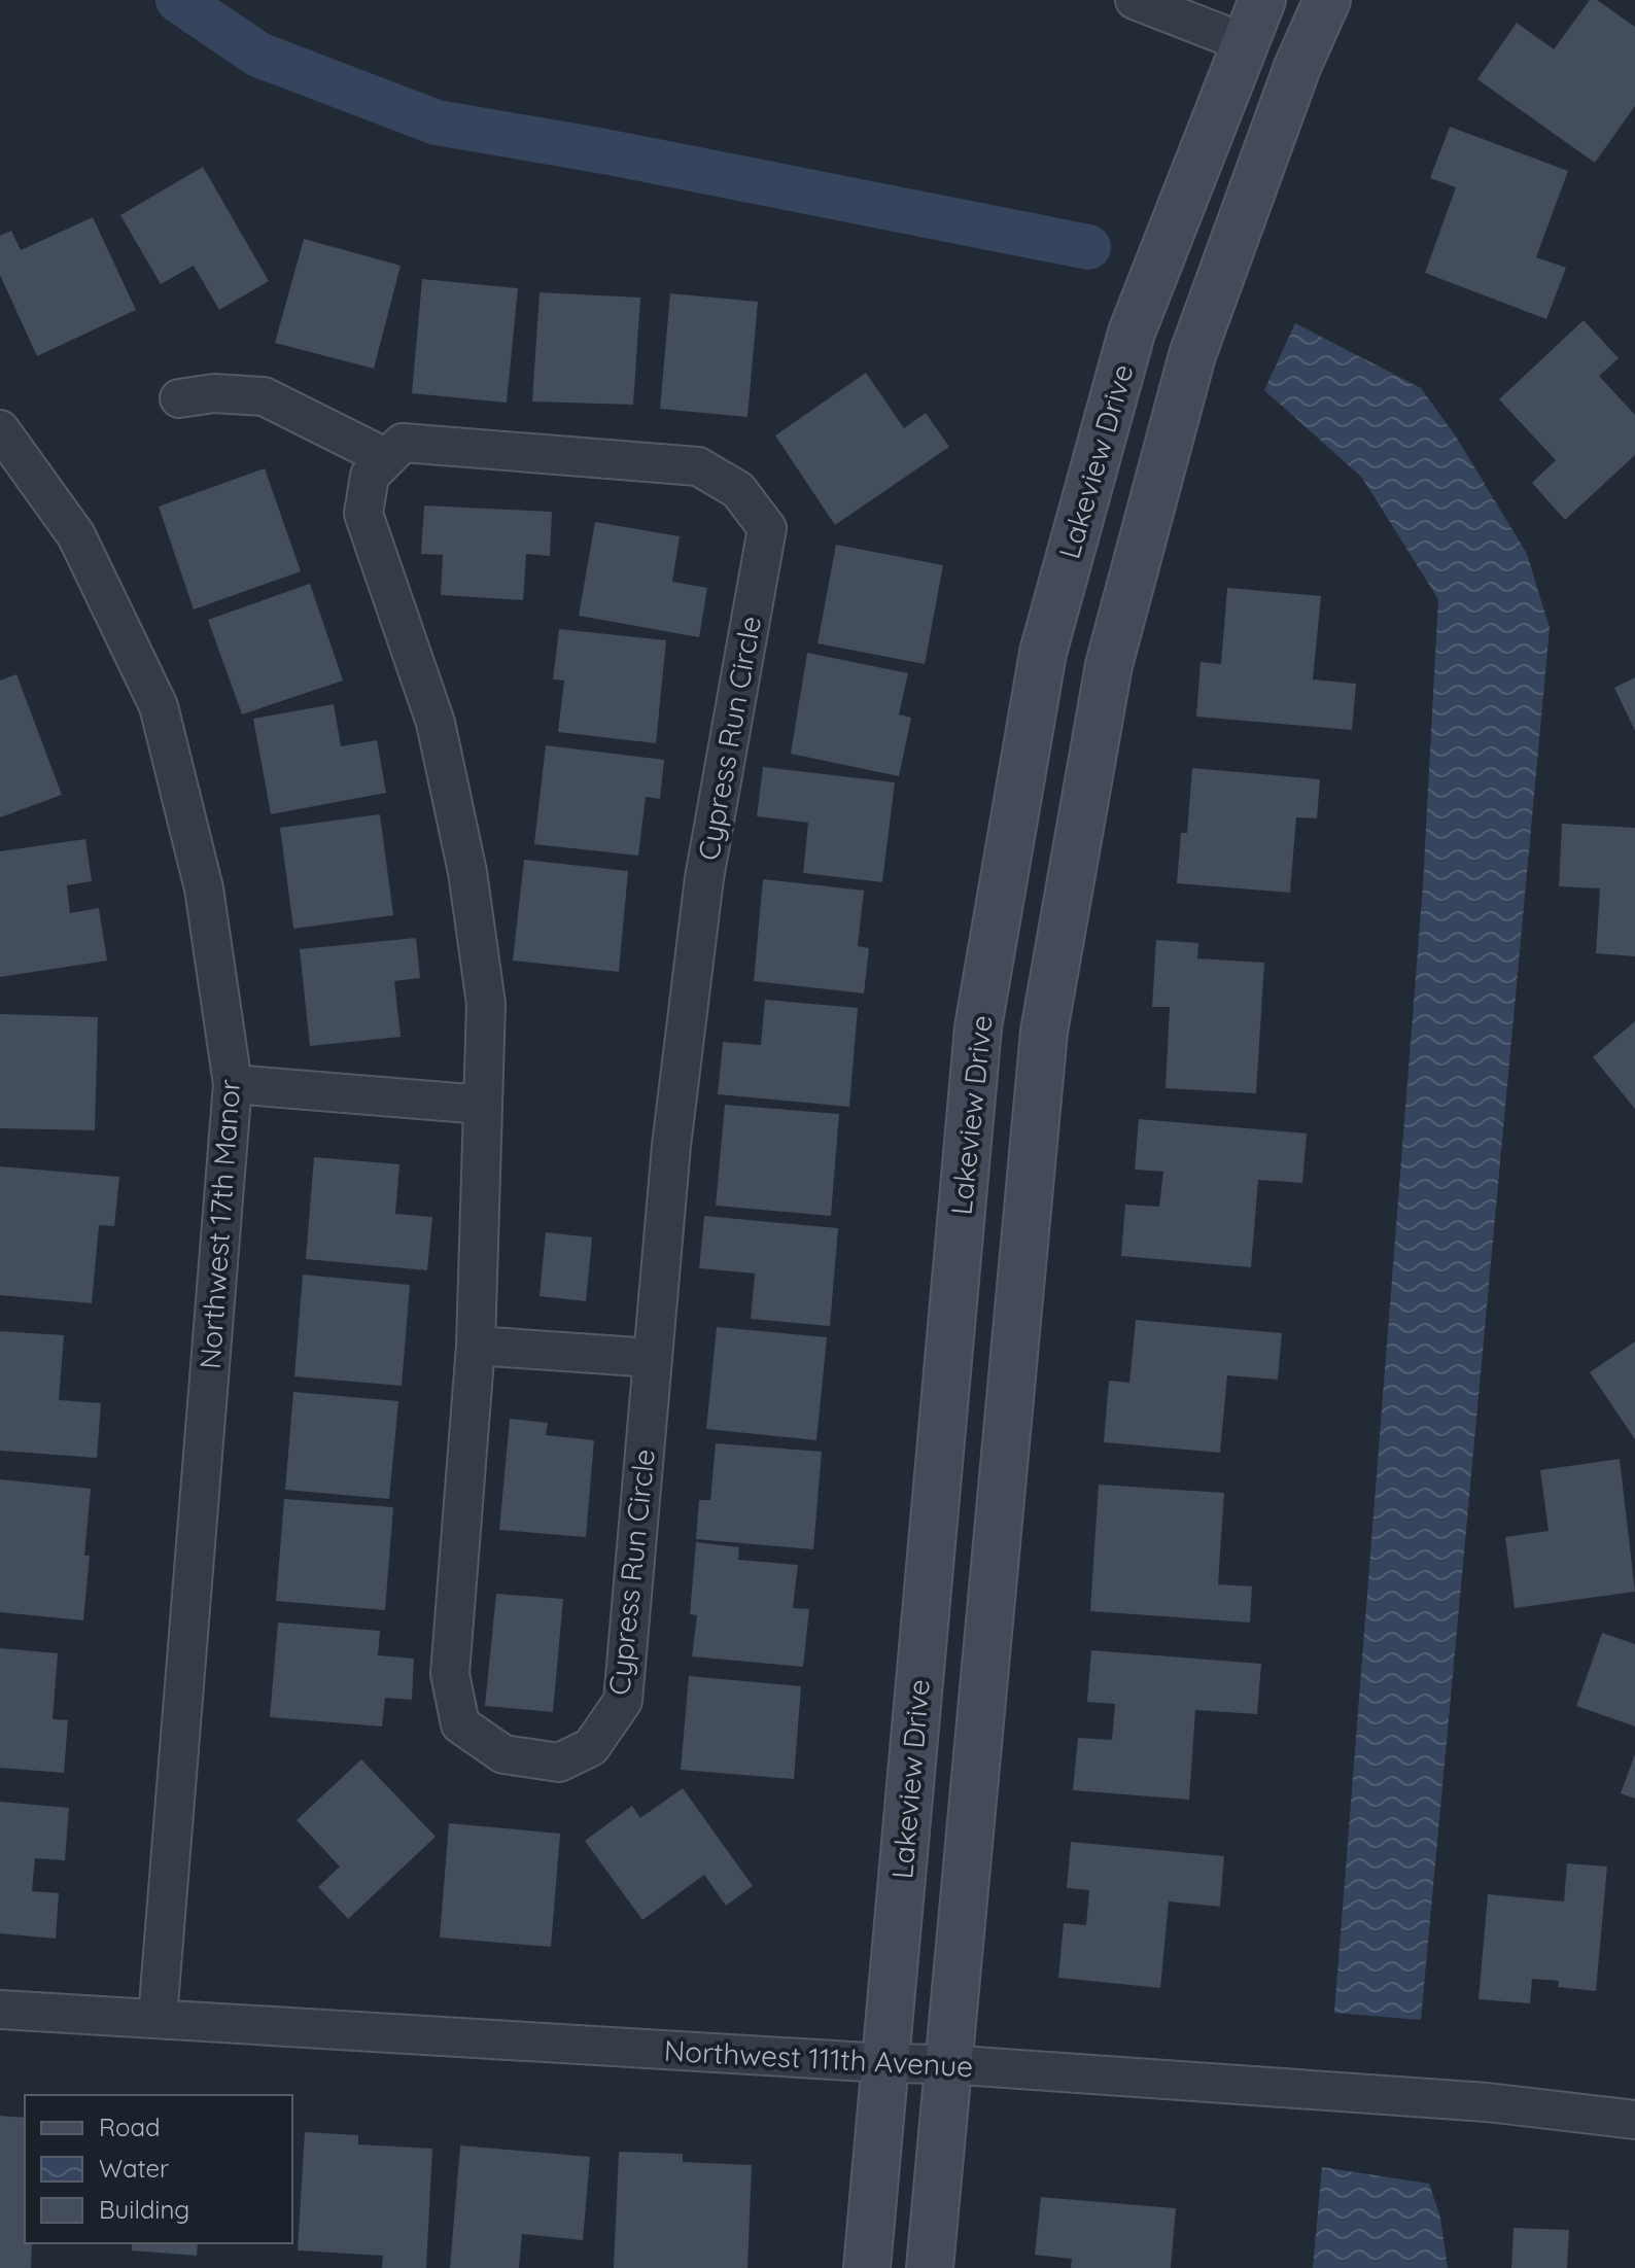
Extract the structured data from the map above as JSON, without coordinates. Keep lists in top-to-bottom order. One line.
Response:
{"streets":{"street":["Lakeview Drive","Cypress Run Circle","Northwest 17th Manor","Northwest 111th Avenue"]},"crossings":[["Lakeview Drive","Northwest 111th Avenue"],["Northwest 17th Manor","Northwest 111th Avenue"]],"legend":["Road","Water","Building"]}
